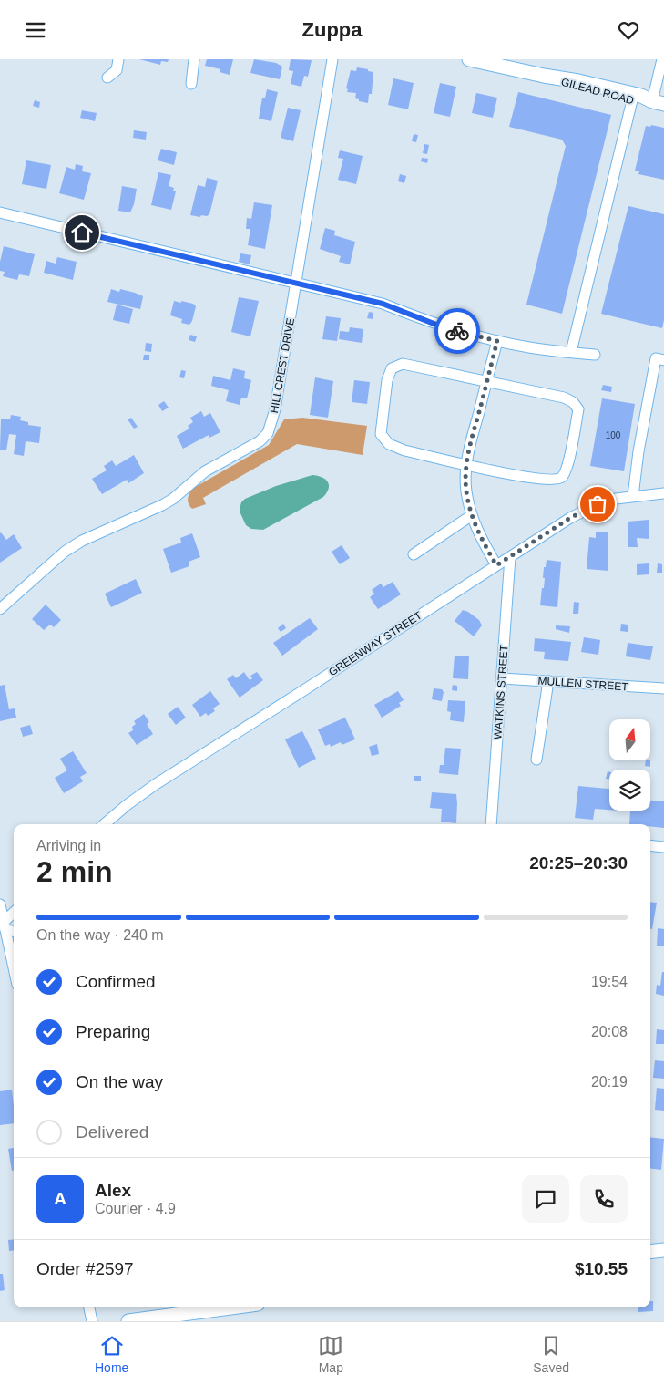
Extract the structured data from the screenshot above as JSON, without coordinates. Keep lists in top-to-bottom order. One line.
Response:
{"streets":{"main road":["GILEAD ROAD"],"street":["HILLCREST DRIVE","GREENWAY STREET","MULLEN STREET","WATKINS STREET"]},"crossings":[["GREENWAY STREET","WATKINS STREET"],["MULLEN STREET","WATKINS STREET"]],"house_numbers":["100"],"north":"top","page":{"header":"Zuppa","heading":["2 min","Arriving in","20:25–20:30"],"panel":["Alex","Courier · 4.9","Order #2597","$10.55"],"bar":"On the way · 240 m","list":[["Confirmed","19:54"],["Preparing","20:08"],["On the way","20:19"],"Delivered"],"round":"A","tabs":["Home","Map","Saved"]}}
